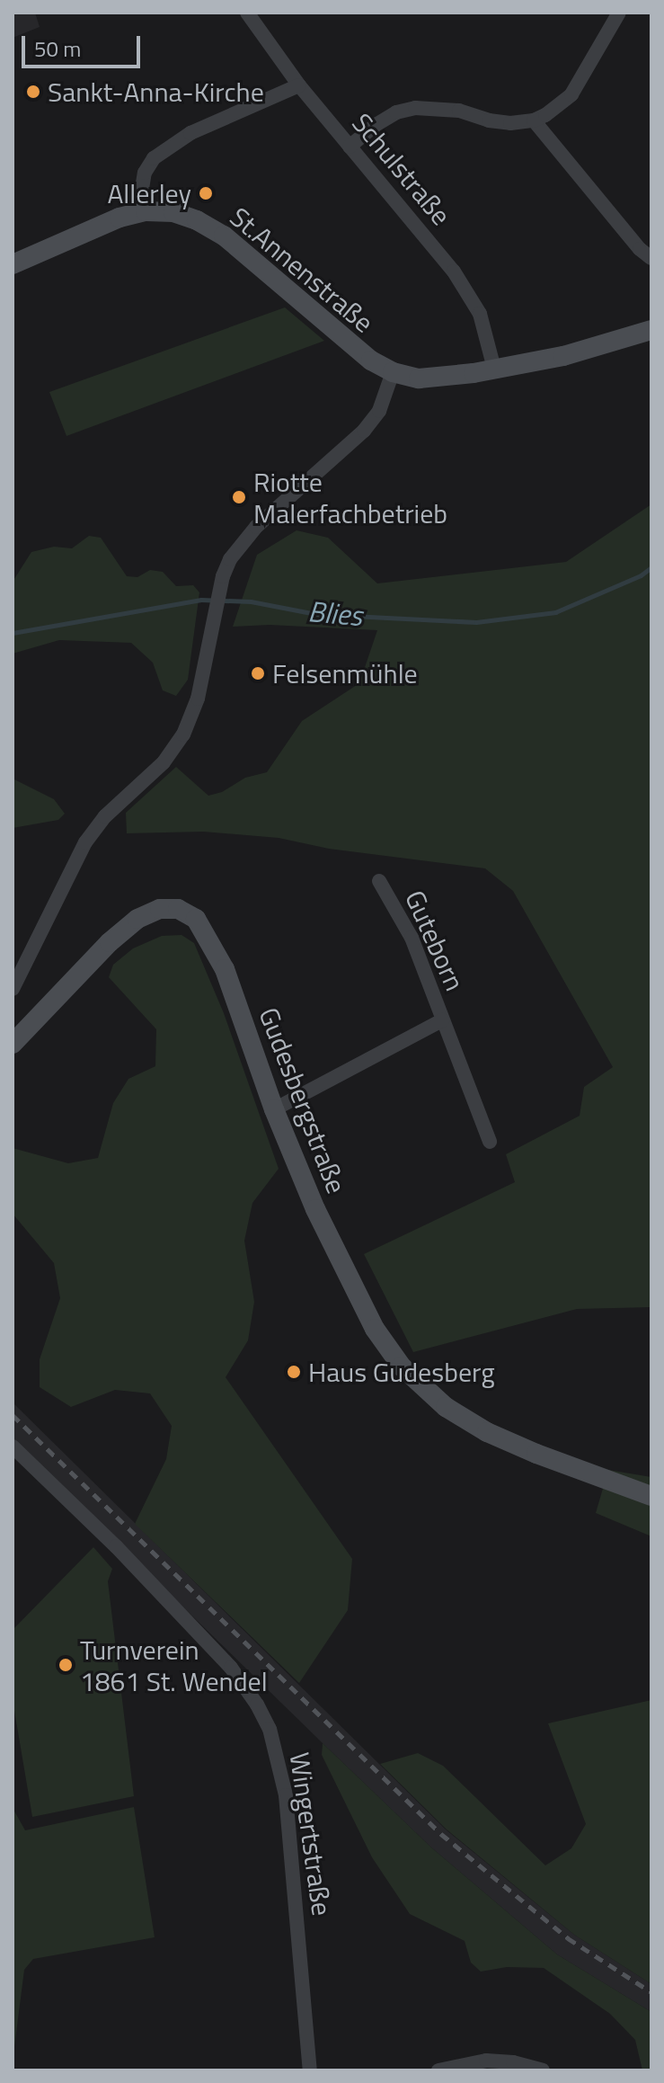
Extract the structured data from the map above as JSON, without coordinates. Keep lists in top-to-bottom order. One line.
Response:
{"streets":{"main road":["St.Annenstraße","Gudesbergstraße"],"street":["Schulstraße","Guteborn","Wingertstraße"]},"crossings":[["Guteborn","Gudesbergstraße"]],"water":["Blies"],"places":["Sankt-Anna-Kirche","Allerley","Riotte Malerfachbetrieb","Felsenmühle","Haus Gudesberg","Turnverein 1861 St. Wendel"],"scale_bar":"50 m"}
